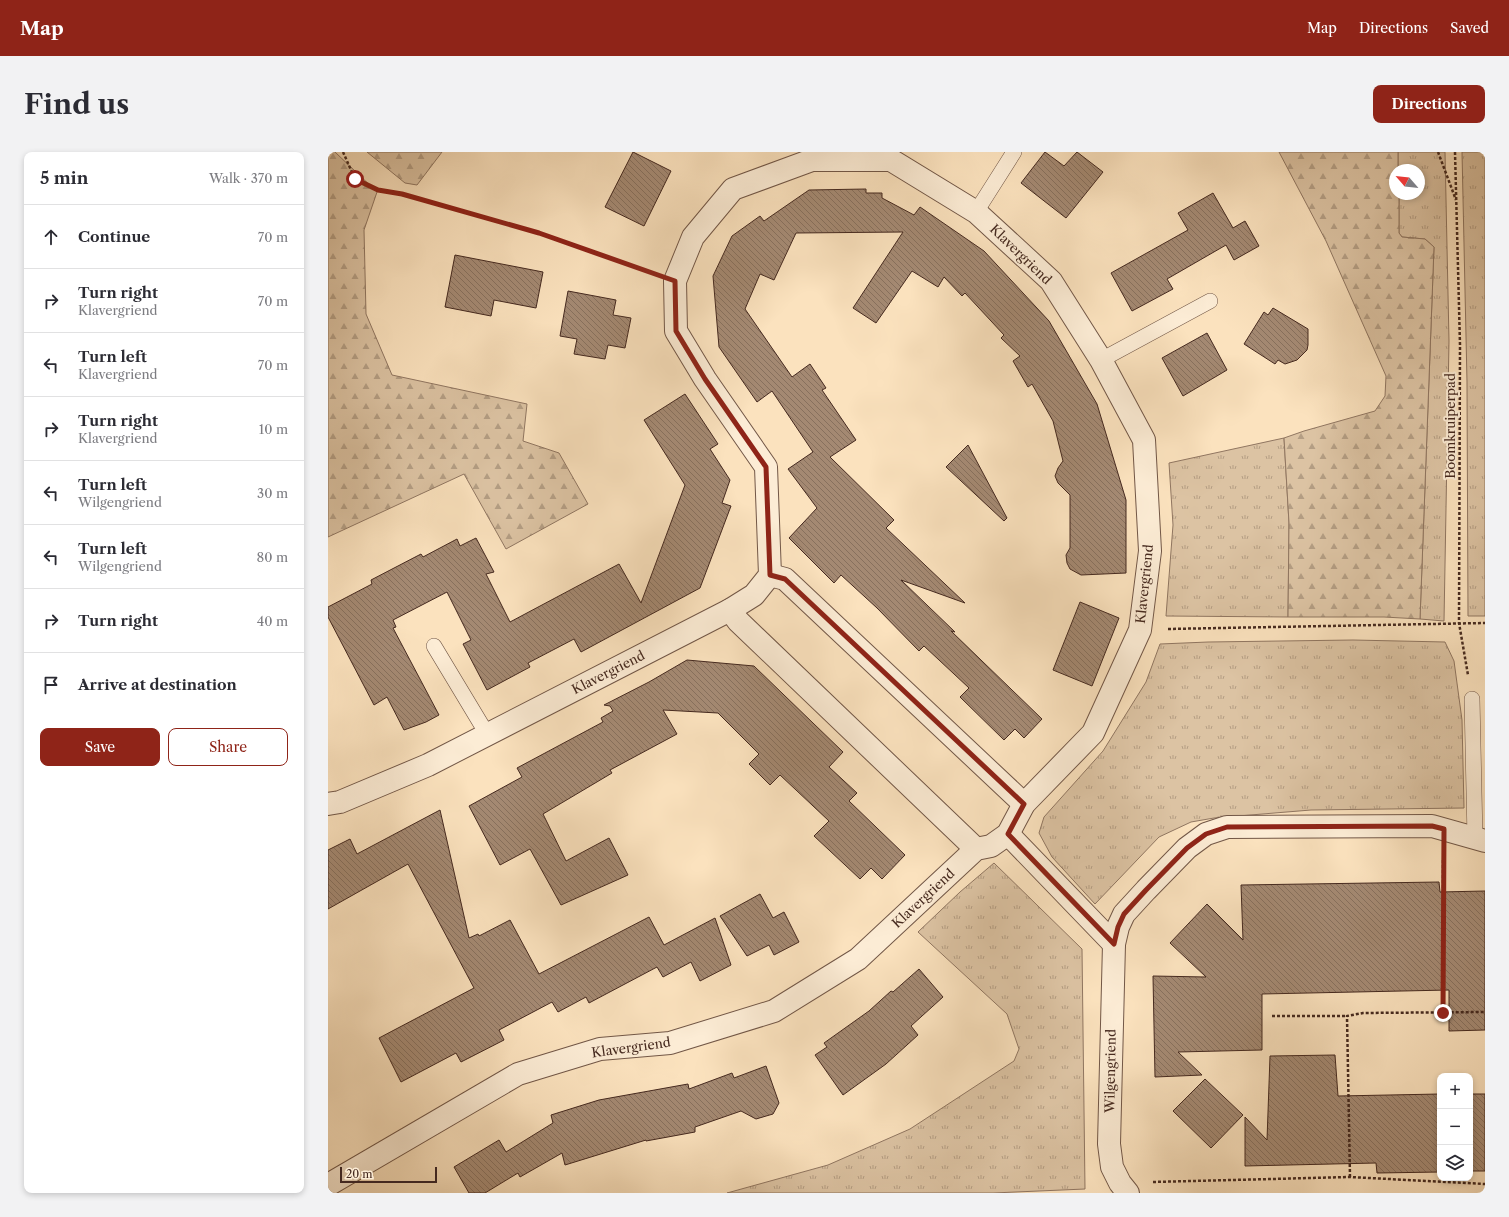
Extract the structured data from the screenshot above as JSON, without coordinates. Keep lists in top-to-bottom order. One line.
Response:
{"streets":{"street":["Klavergriend","Wilgengriend"],"path":["Boomkruiperpad"]},"scale_bar":"20 m","north":"top left","page":{"header":"Map","nav":["Map","Directions","Saved"],"buttons":["Directions",["Save","Share"]],"title":"Find us","heading":["5 min","Walk · 370 m"],"list":[["Continue","70 m"],["Turn right","Klavergriend","70 m"],["Turn left","Klavergriend","70 m"],["Turn right","Klavergriend","10 m"],["Turn left","Wilgengriend","30 m"],["Turn left","Wilgengriend","80 m"],["Turn right","40 m"],"Arrive at destination"],"map_buttons":["+","−"],"scale":"20 m"}}
